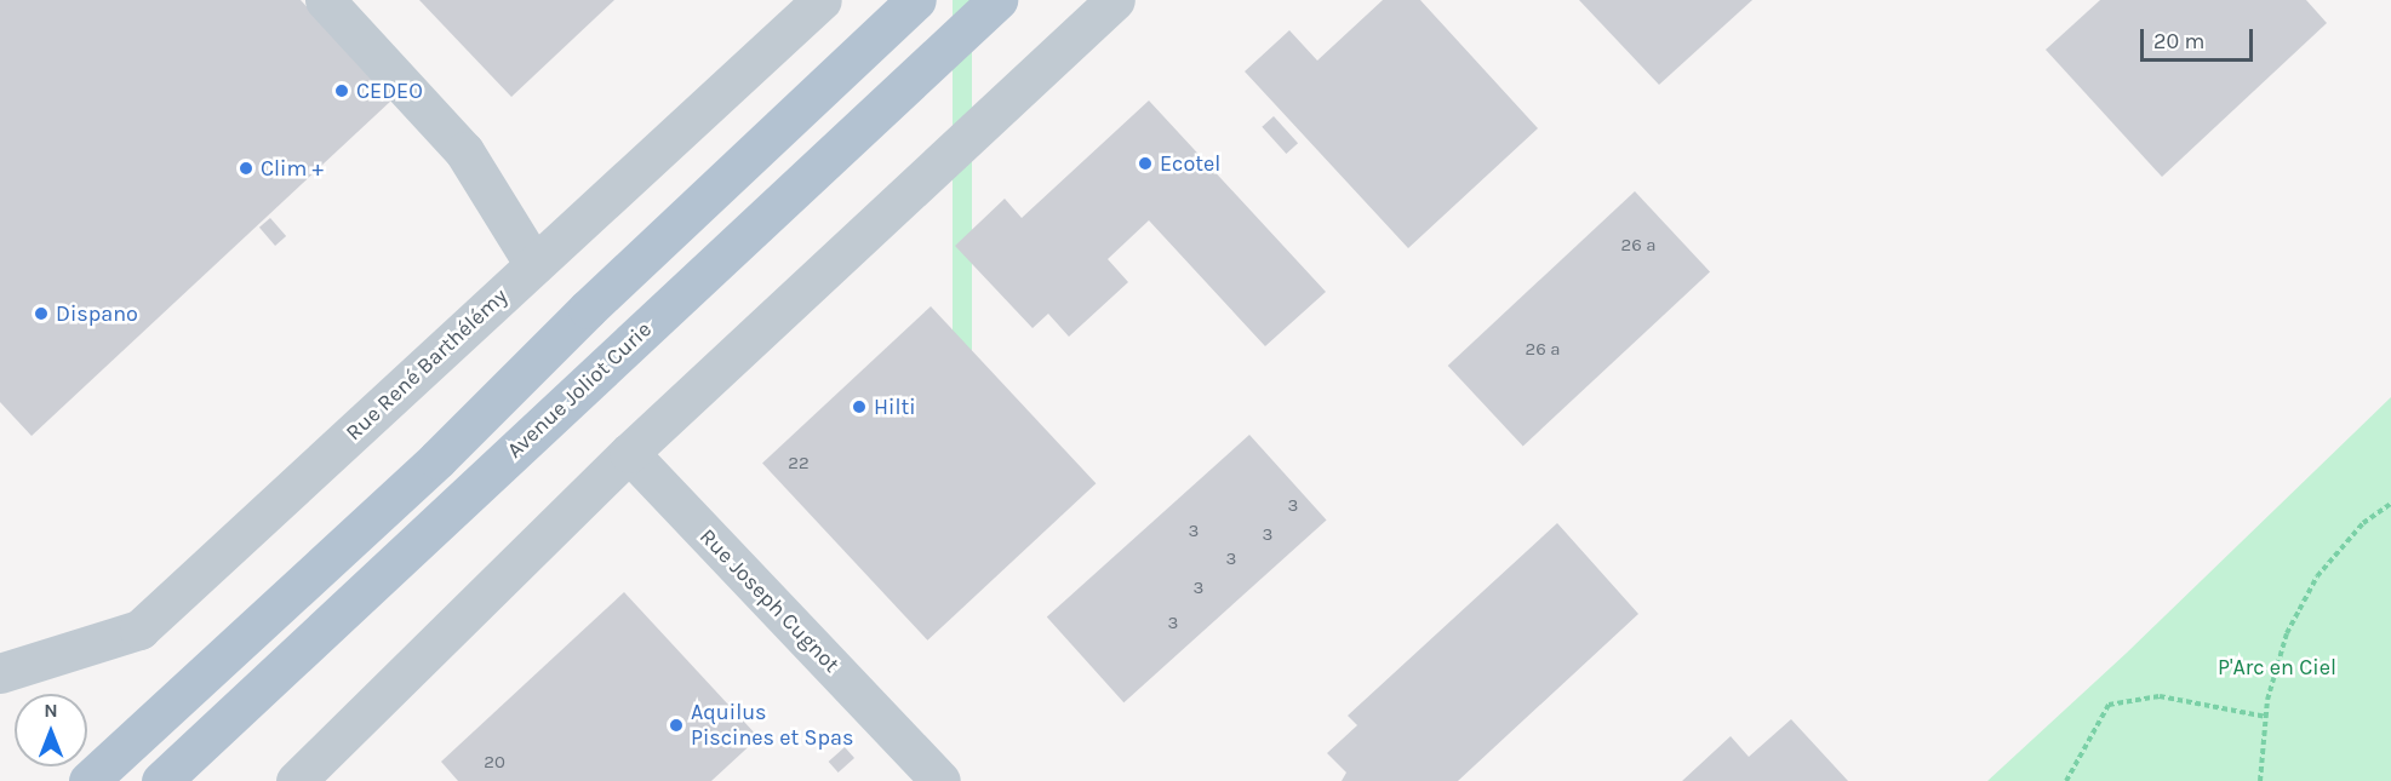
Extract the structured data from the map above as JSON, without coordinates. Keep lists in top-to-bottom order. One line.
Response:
{"streets":{"main road":["Avenue Joliot Curie"],"lane":["Rue René Barthélémy","Rue Joseph Cugnot"]},"parks":["P'Arc en Ciel"],"places":["CEDEO","Ecotel","Clim +","Dispano","Hilti","Aquilus Piscines et Spas"],"house_numbers":["26 a","26 a","22","3","3","3","3","3","3","20"],"scale_bar":"20 m","north":"top"}
